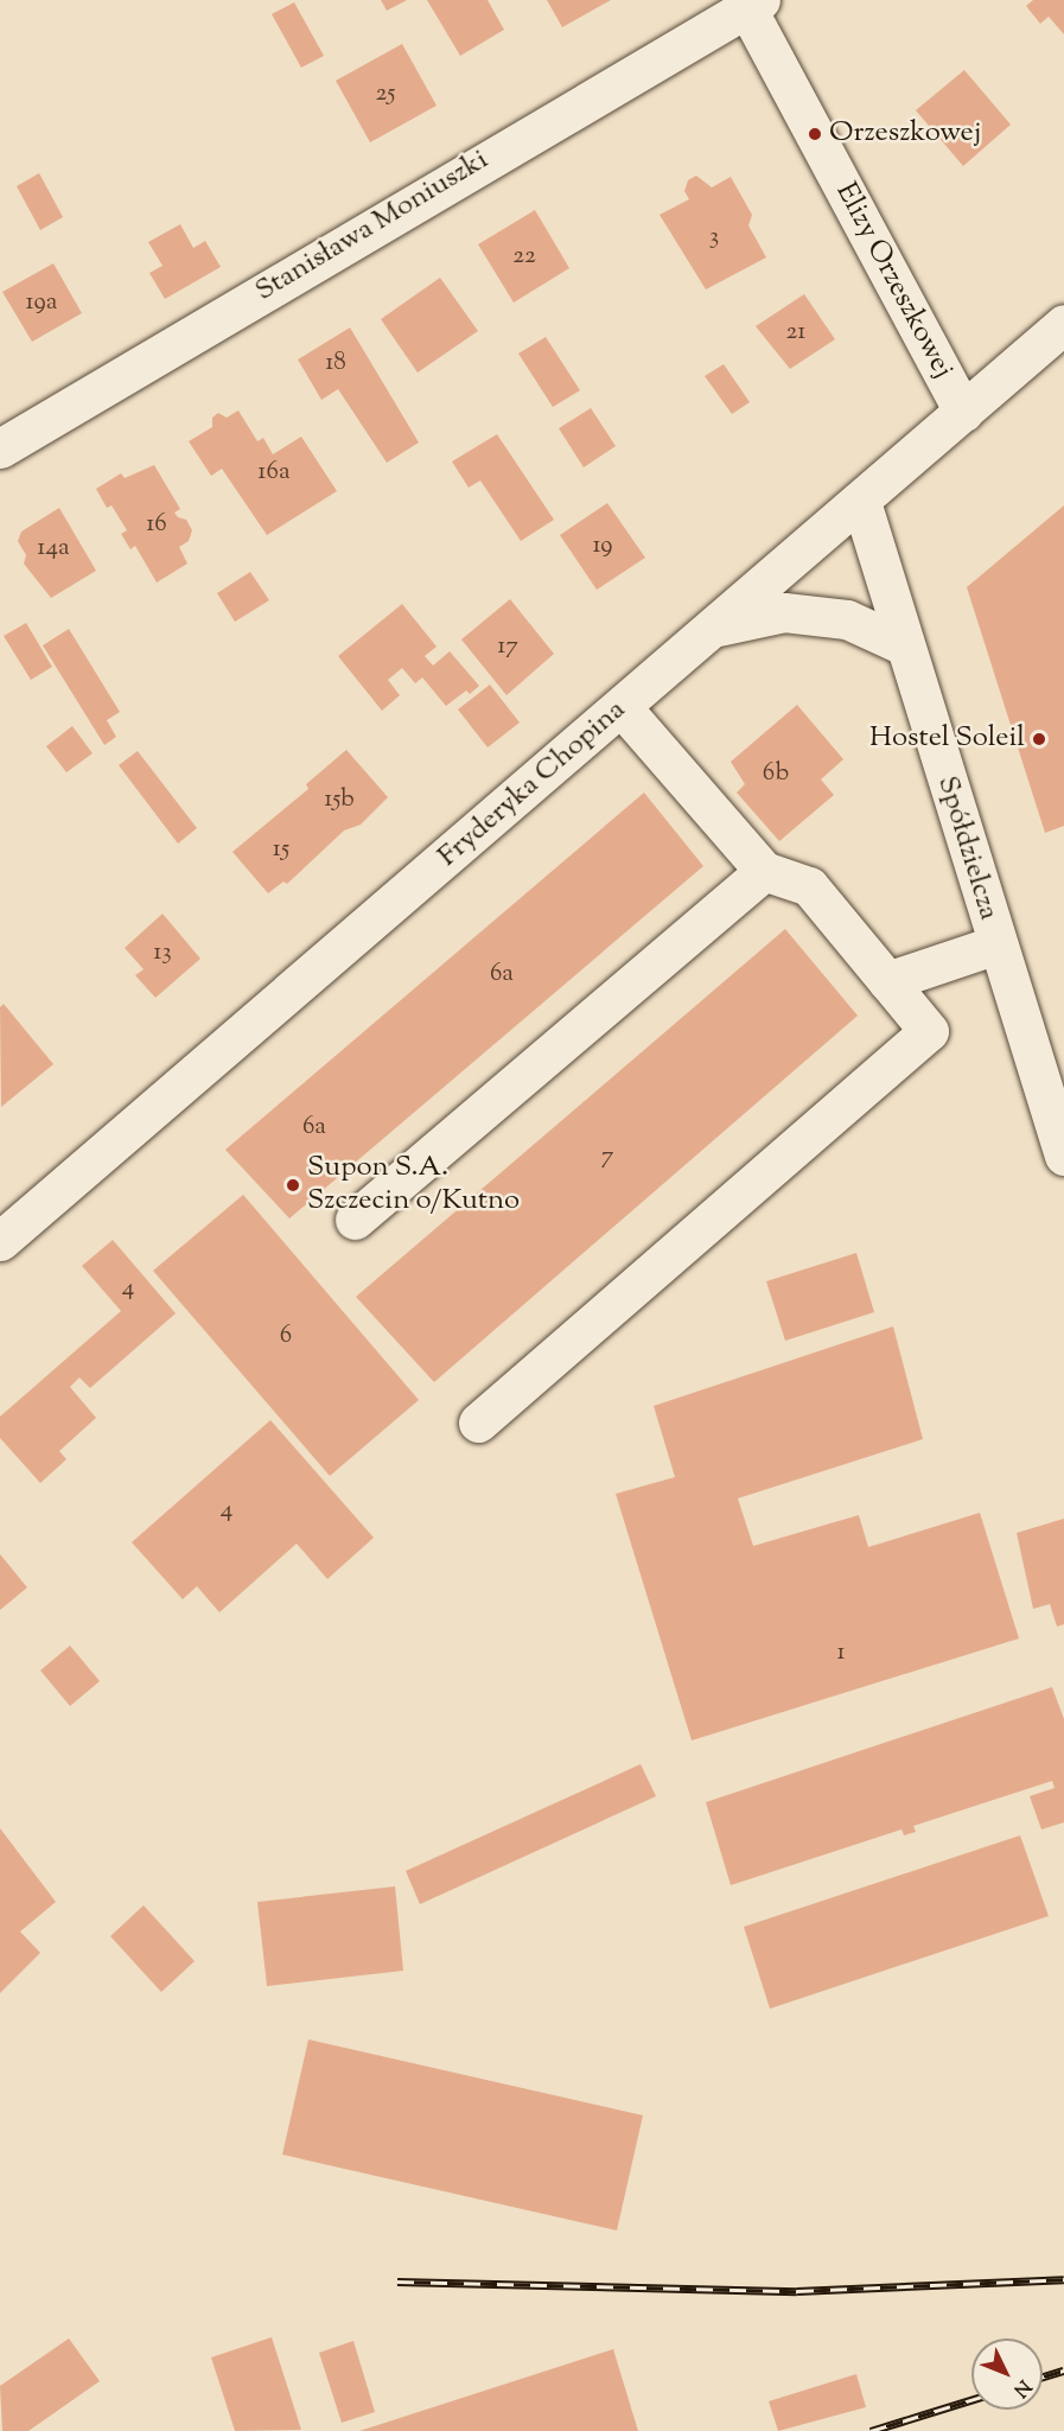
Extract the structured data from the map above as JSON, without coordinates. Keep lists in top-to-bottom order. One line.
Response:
{"streets":{"street":["Stanisława Moniuszki","Elizy Orzeszkowej","Fryderyka Chopina","Spółdzielcza"]},"crossings":[["Stanisława Moniuszki","Elizy Orzeszkowej"],["Elizy Orzeszkowej","Fryderyka Chopina"],["Fryderyka Chopina","Spółdzielcza"]],"places":["Orzeszkowej","Hostel Soleil","Supon S.A. Szczecin o/Kutno"],"house_numbers":["25","3","22","19a","21","18","16a","16","19","14a","17","6b","15b","15","13","6a","6a","7","4","6","4","1"],"north":"bottom right"}
